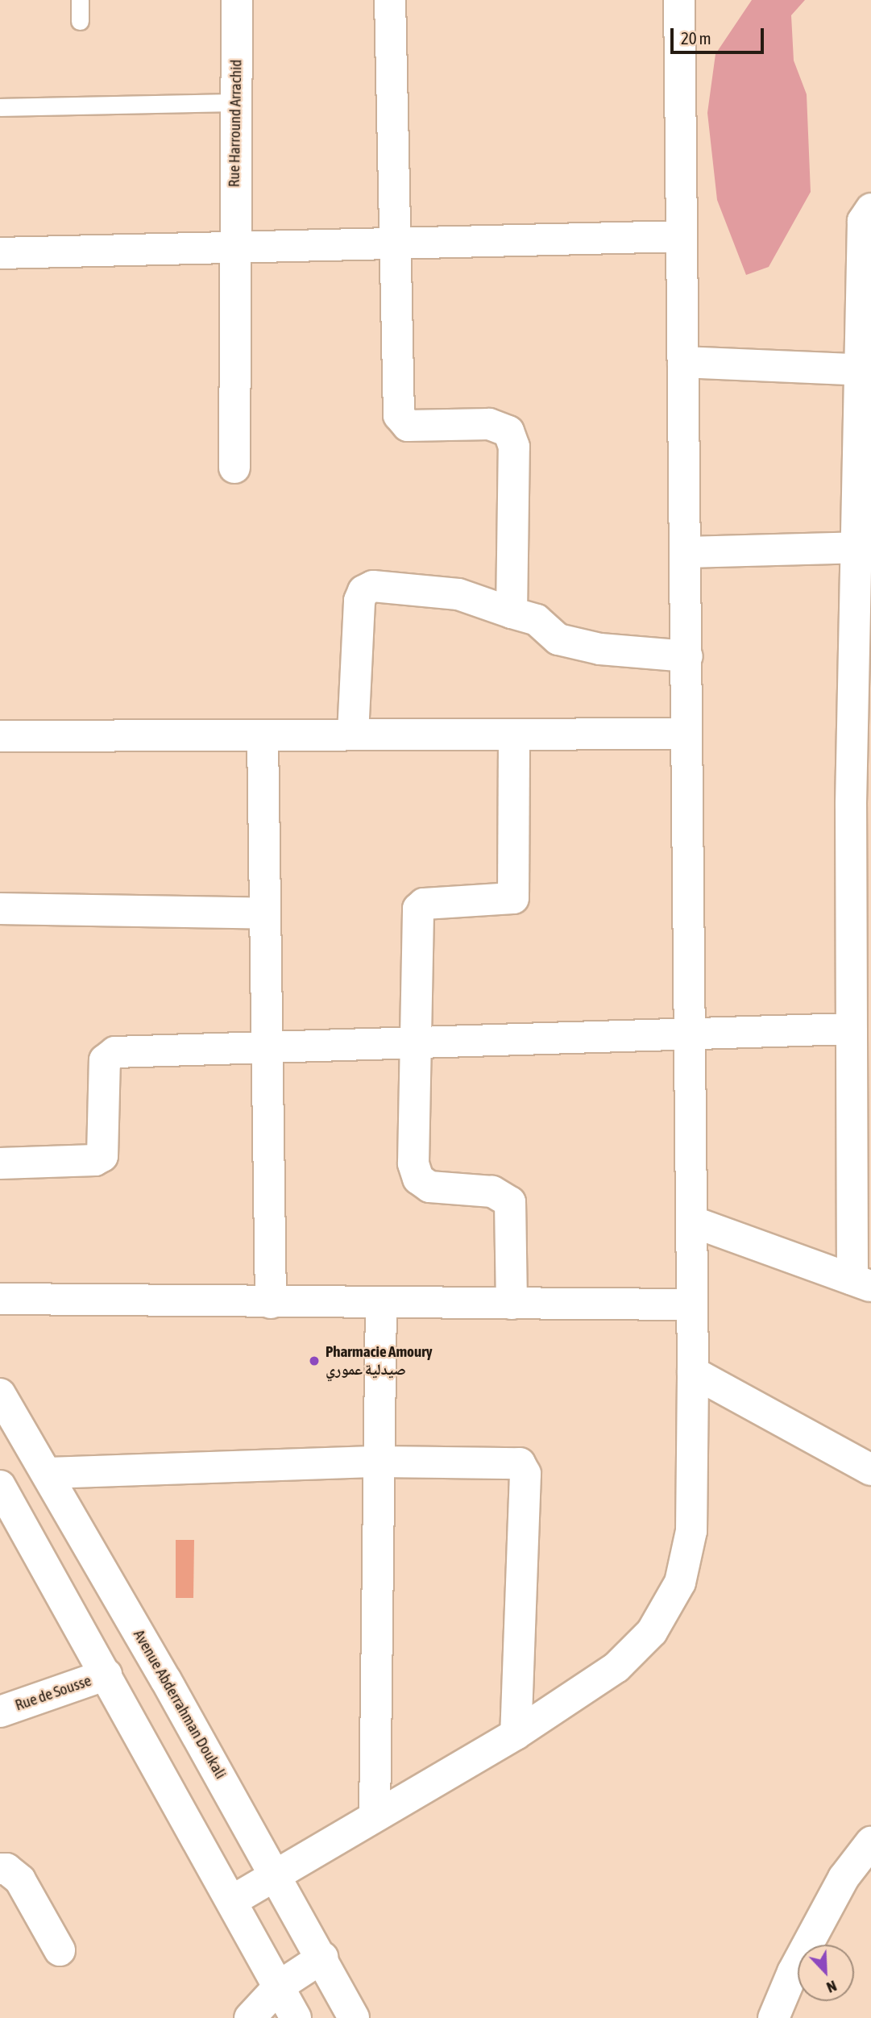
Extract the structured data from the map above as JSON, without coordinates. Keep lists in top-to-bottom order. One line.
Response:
{"streets":{"street":["Rue Harround Arrachid","Rue de Sousse","Avenue Abderrahman Doukali"]},"places":["Pharmacie Amoury صيدلية عموري"],"scale_bar":"20 m","north":"bottom right"}
